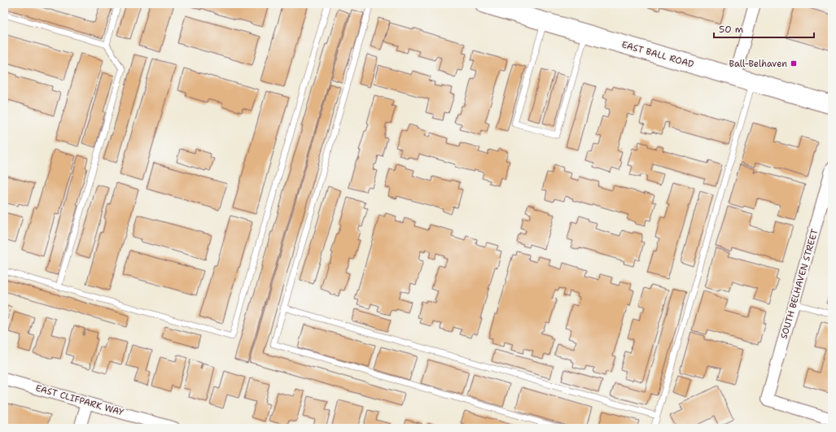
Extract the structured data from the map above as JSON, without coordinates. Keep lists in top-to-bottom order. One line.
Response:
{"streets":{"main road":["EAST BALL ROAD"],"street":["SOUTH BELHAVEN STREET","EAST CLIFPARK WAY"]},"places":{"transit":["Ball-Belhaven"]},"scale_bar":"50 m"}
